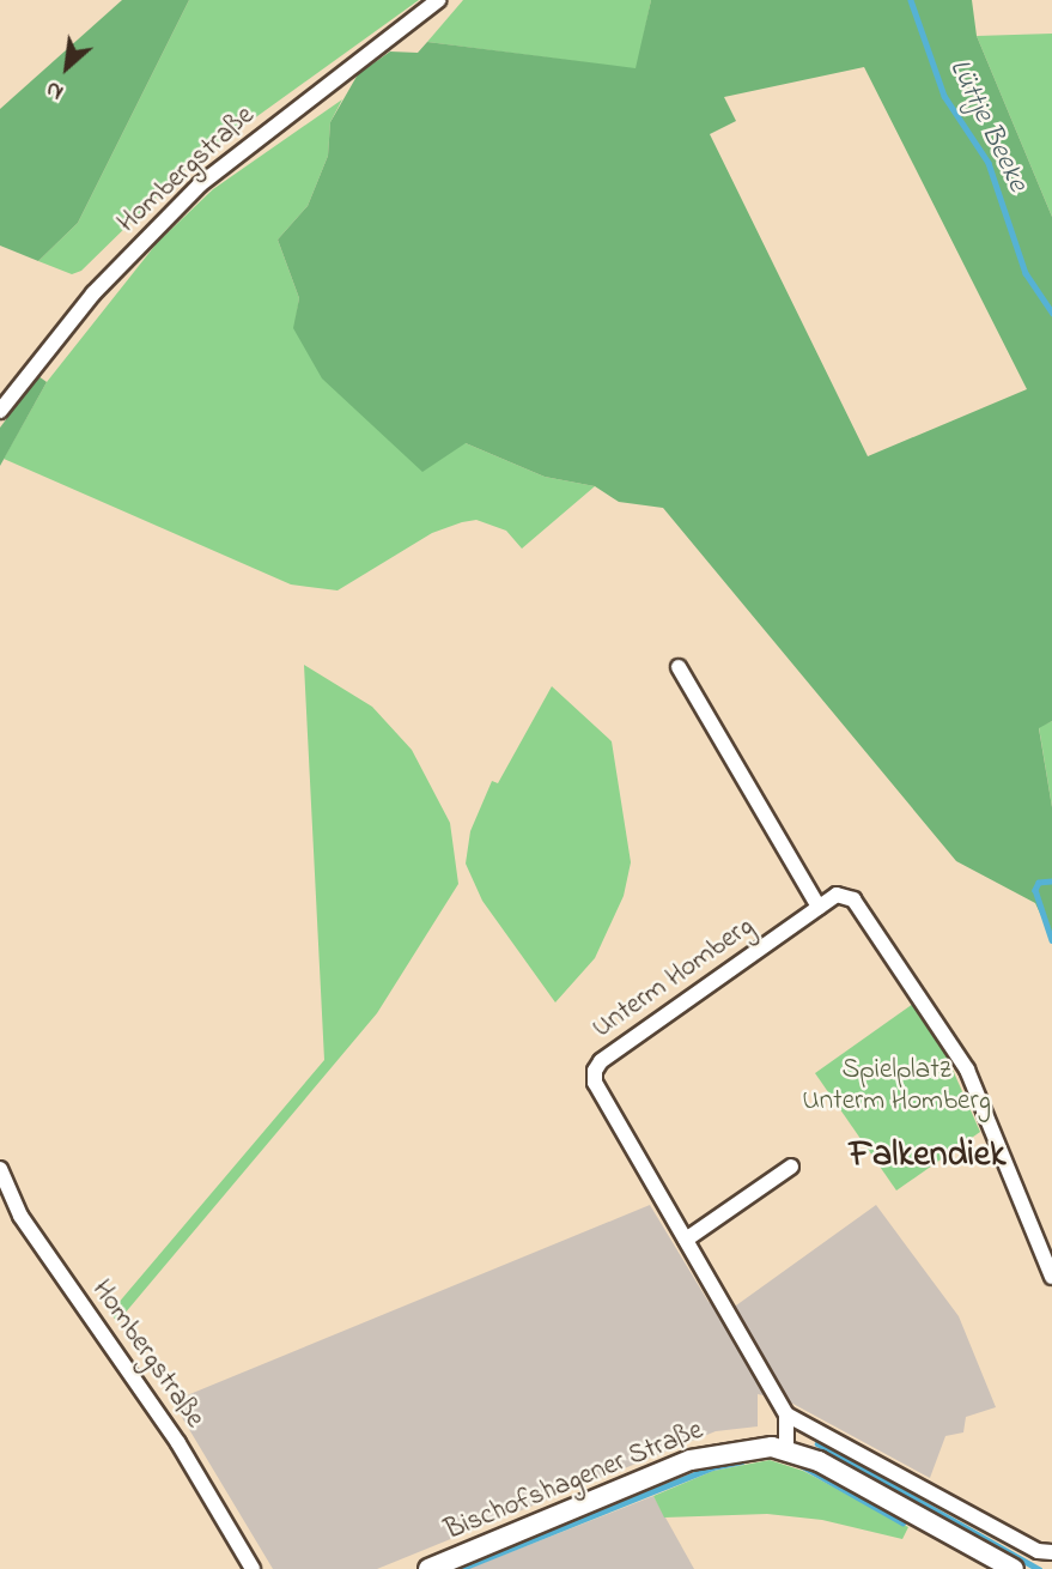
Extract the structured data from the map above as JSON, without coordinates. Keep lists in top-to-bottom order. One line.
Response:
{"streets":{"street":["Hombergstraße","Unterm Homberg","Bischofshagener Straße"]},"districts":["Falkendiek"],"water":["Lüttje Beeke"],"parks":["Spielplatz Unterm Homberg"],"north":"bottom left"}
